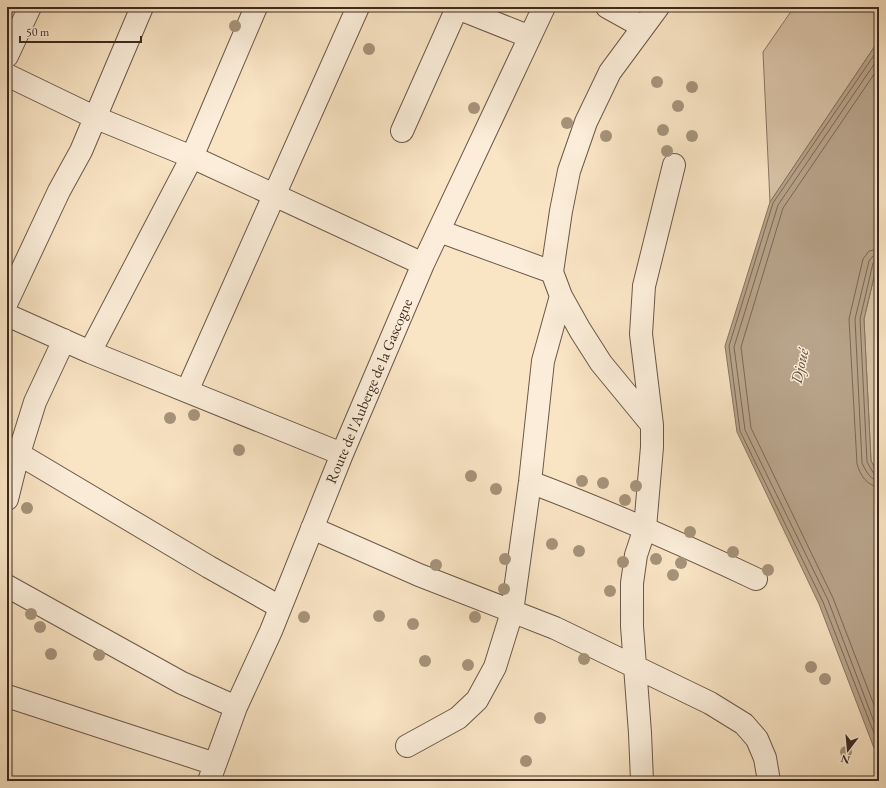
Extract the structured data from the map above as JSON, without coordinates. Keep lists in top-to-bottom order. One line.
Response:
{"streets":{"street":["Route de l'Auberge de la Gascogne"]},"water":["Djoué"],"scale_bar":"50 m","north":"bottom"}
